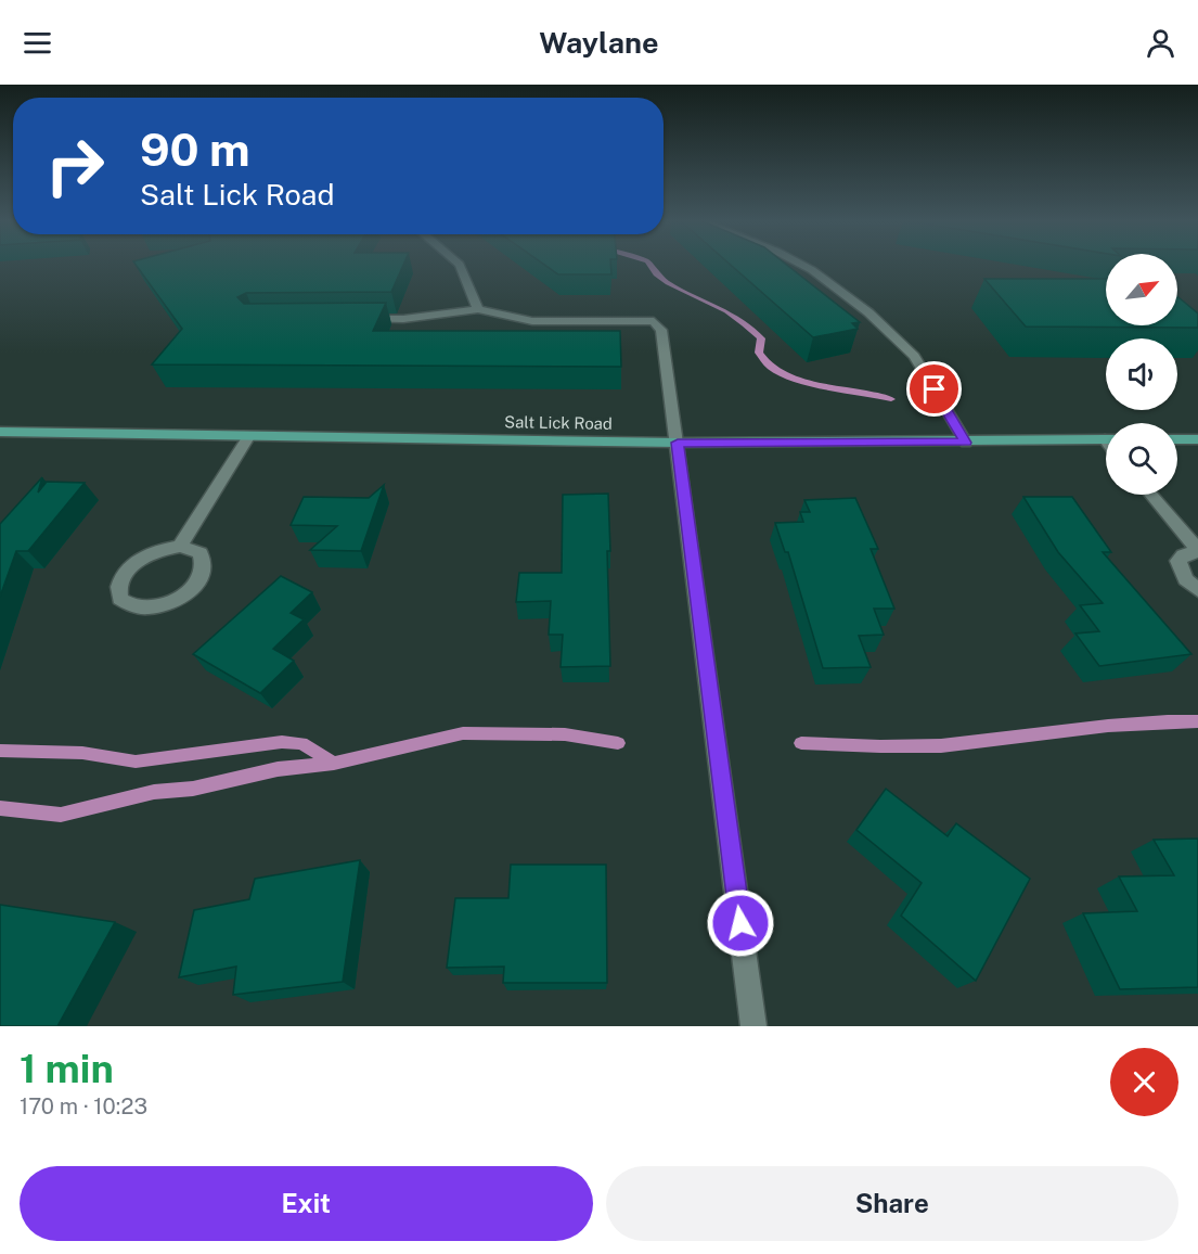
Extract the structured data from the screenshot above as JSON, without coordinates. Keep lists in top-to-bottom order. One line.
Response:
{"streets":{"main road":["Salt Lick Road"]},"north":"top right","page":{"header":"Waylane","turn":["90 m","Salt Lick Road"],"heading":["1 min","170 m · 10:23"],"buttons":["Exit","Share"]}}
